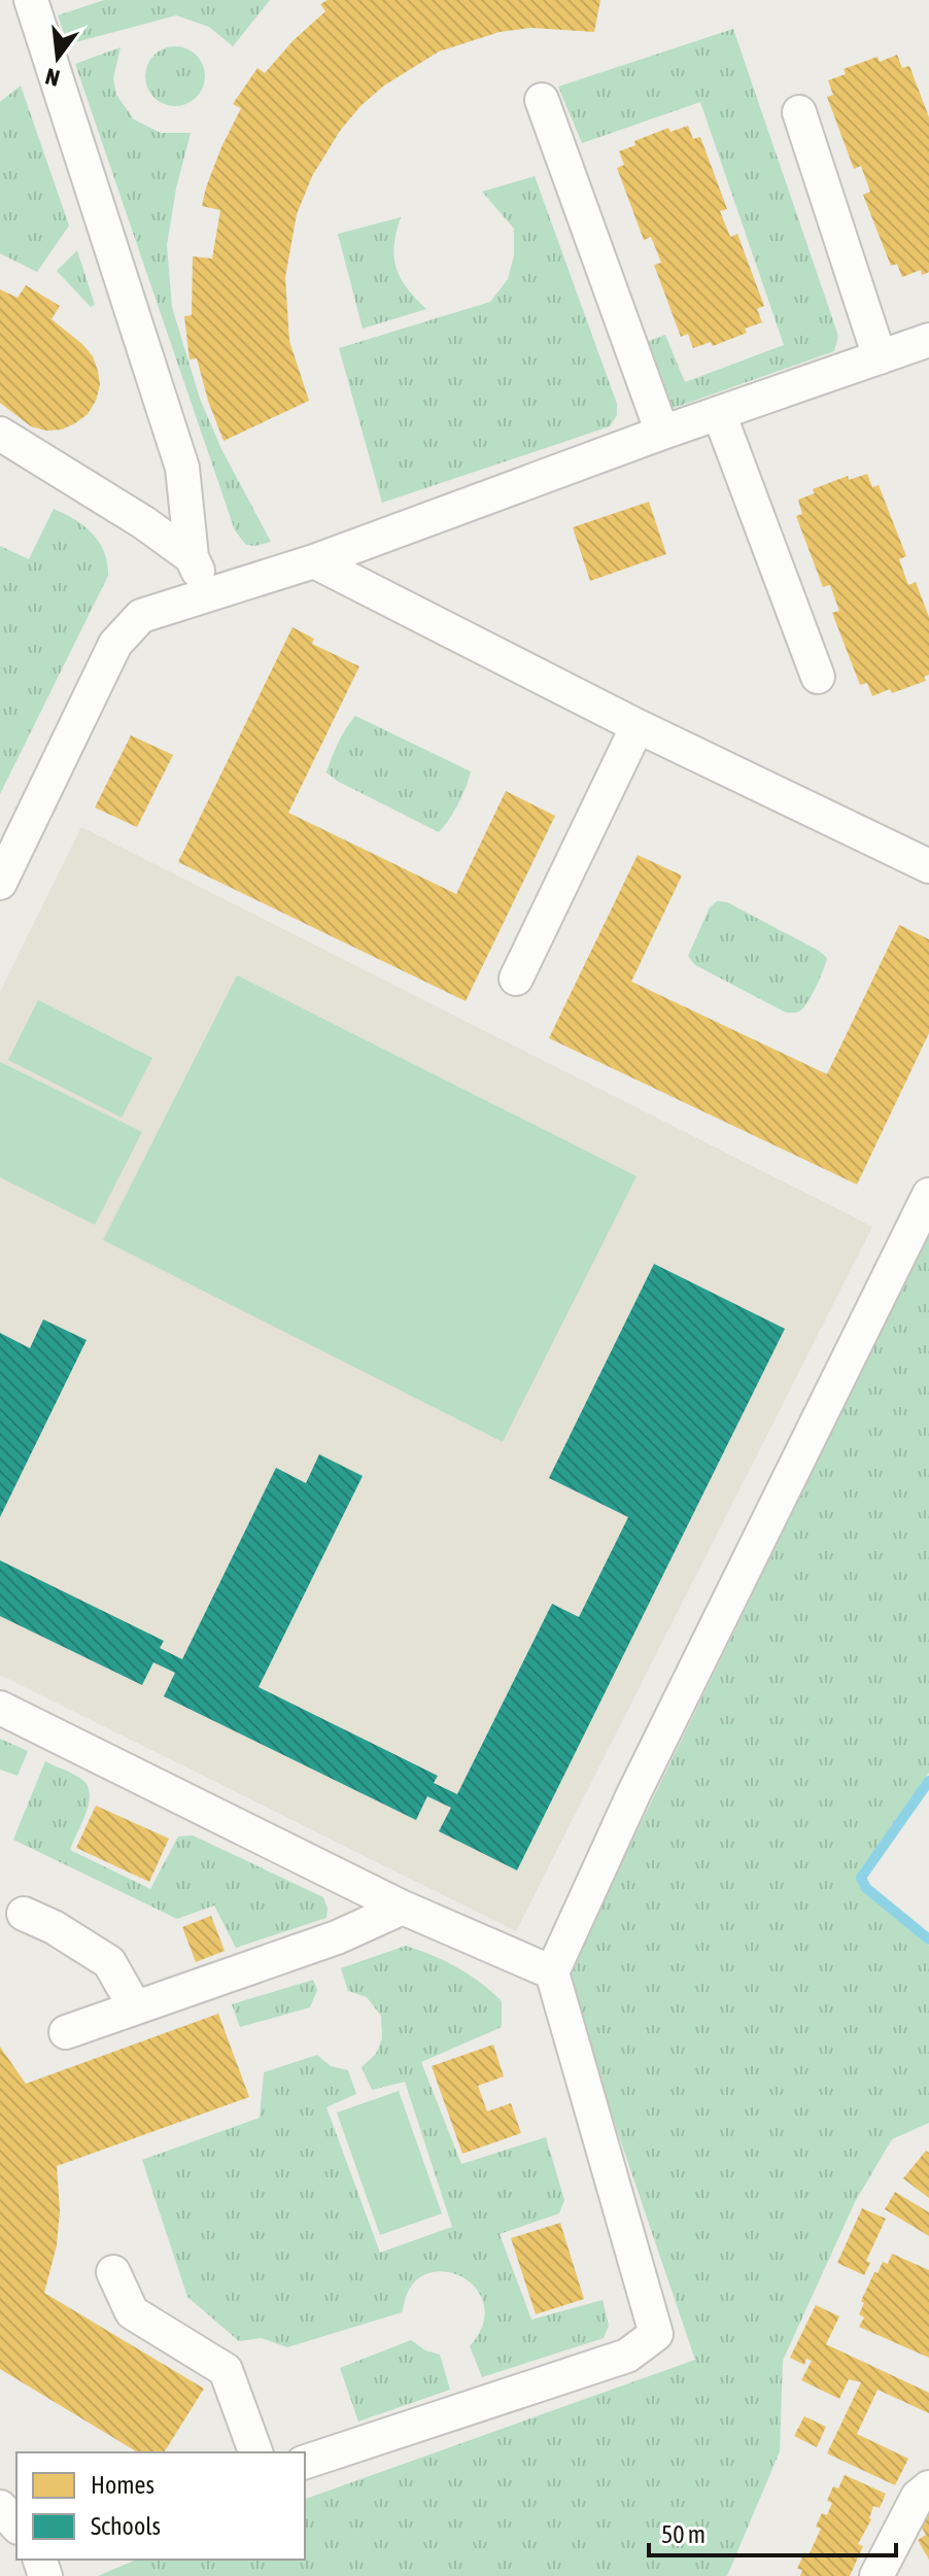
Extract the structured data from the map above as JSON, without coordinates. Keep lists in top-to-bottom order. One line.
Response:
{"legend":["Homes","Schools"],"scale_bar":"50 m","north":"bottom"}
